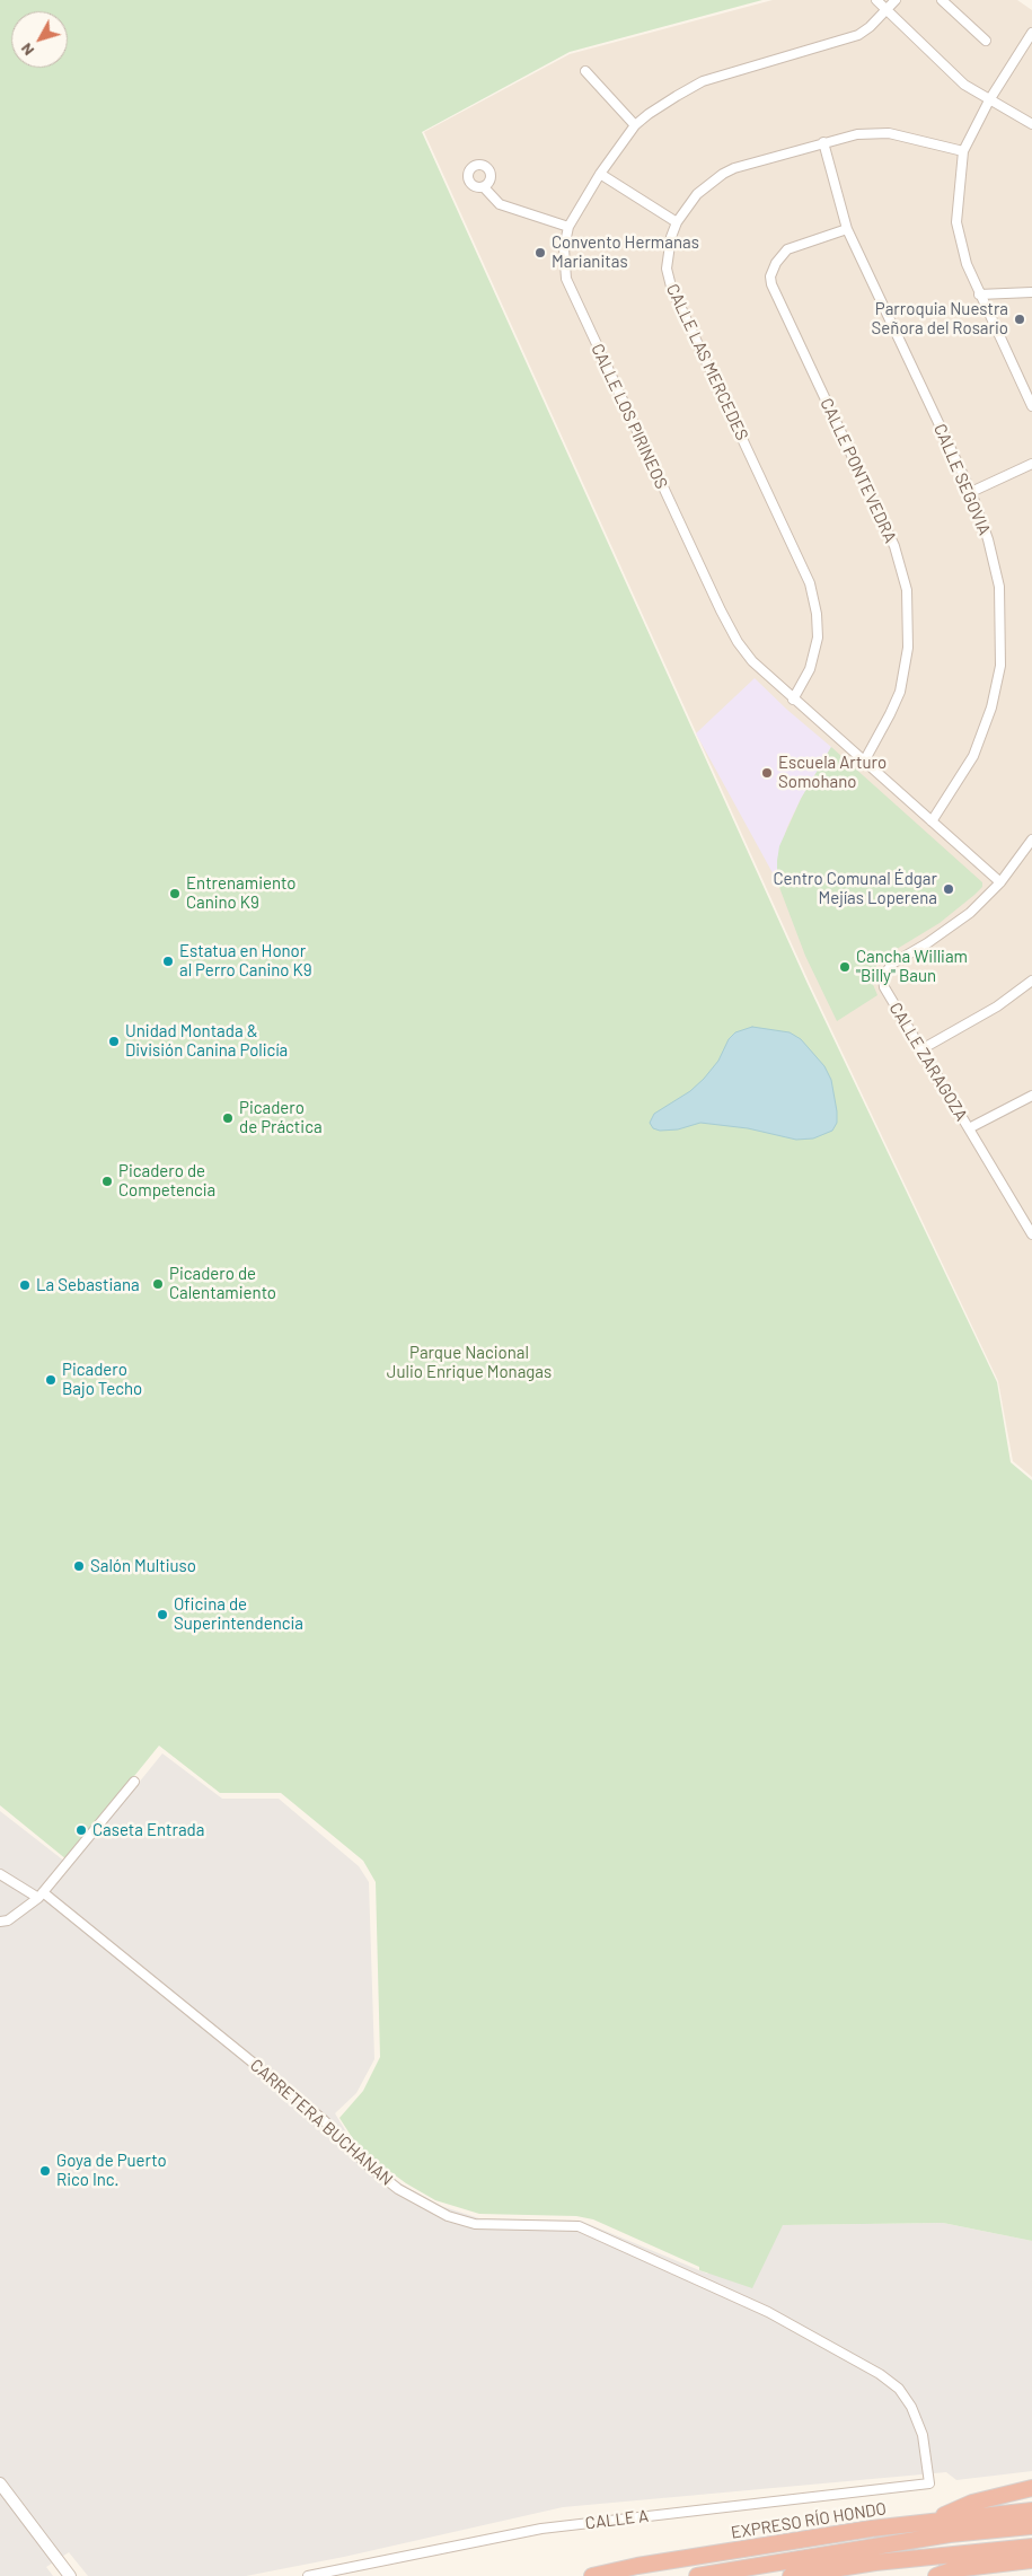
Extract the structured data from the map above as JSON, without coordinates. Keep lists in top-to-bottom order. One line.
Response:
{"streets":{"highway":["EXPRESO RÍO HONDO"],"street":["CALLE LAS MERCEDES","CALLE LOS PIRINEOS","CALLE PONTEVEDRA","CALLE SEGOVIA","CALLE ZARAGOZA","CARRETERA BUCHANAN","CALLE A"]},"crossings":[["CALLE LAS MERCEDES","CALLE LOS PIRINEOS"],["CALLE LAS MERCEDES","CALLE SEGOVIA"],["CALLE LOS PIRINEOS","CALLE PONTEVEDRA"],["CALLE LOS PIRINEOS","CALLE SEGOVIA"],["CALLE LOS PIRINEOS","CALLE ZARAGOZA"],["CALLE PONTEVEDRA","CALLE SEGOVIA"],["CARRETERA BUCHANAN","CALLE A"]],"parks":["Parque Nacional Julio Enrique Monagas"],"places":["Convento Hermanas Marianitas","Parroquia Nuestra Señora del Rosario","Escuela Arturo Somohano","Centro Comunal Édgar Mejías Loperena","Entrenamiento Canino K9","Estatua en Honor al Perro Canino K9","Cancha William \"Billy\" Baun","Unidad Montada & División Canina Policía","Picadero de Práctica","Picadero de Competencia","Picadero de Calentamiento","La Sebastiana","Picadero Bajo Techo","Salón Multiuso","Oficina de Superintendencia","Caseta Entrada","Goya de Puerto Rico Inc."],"north":"bottom left"}
